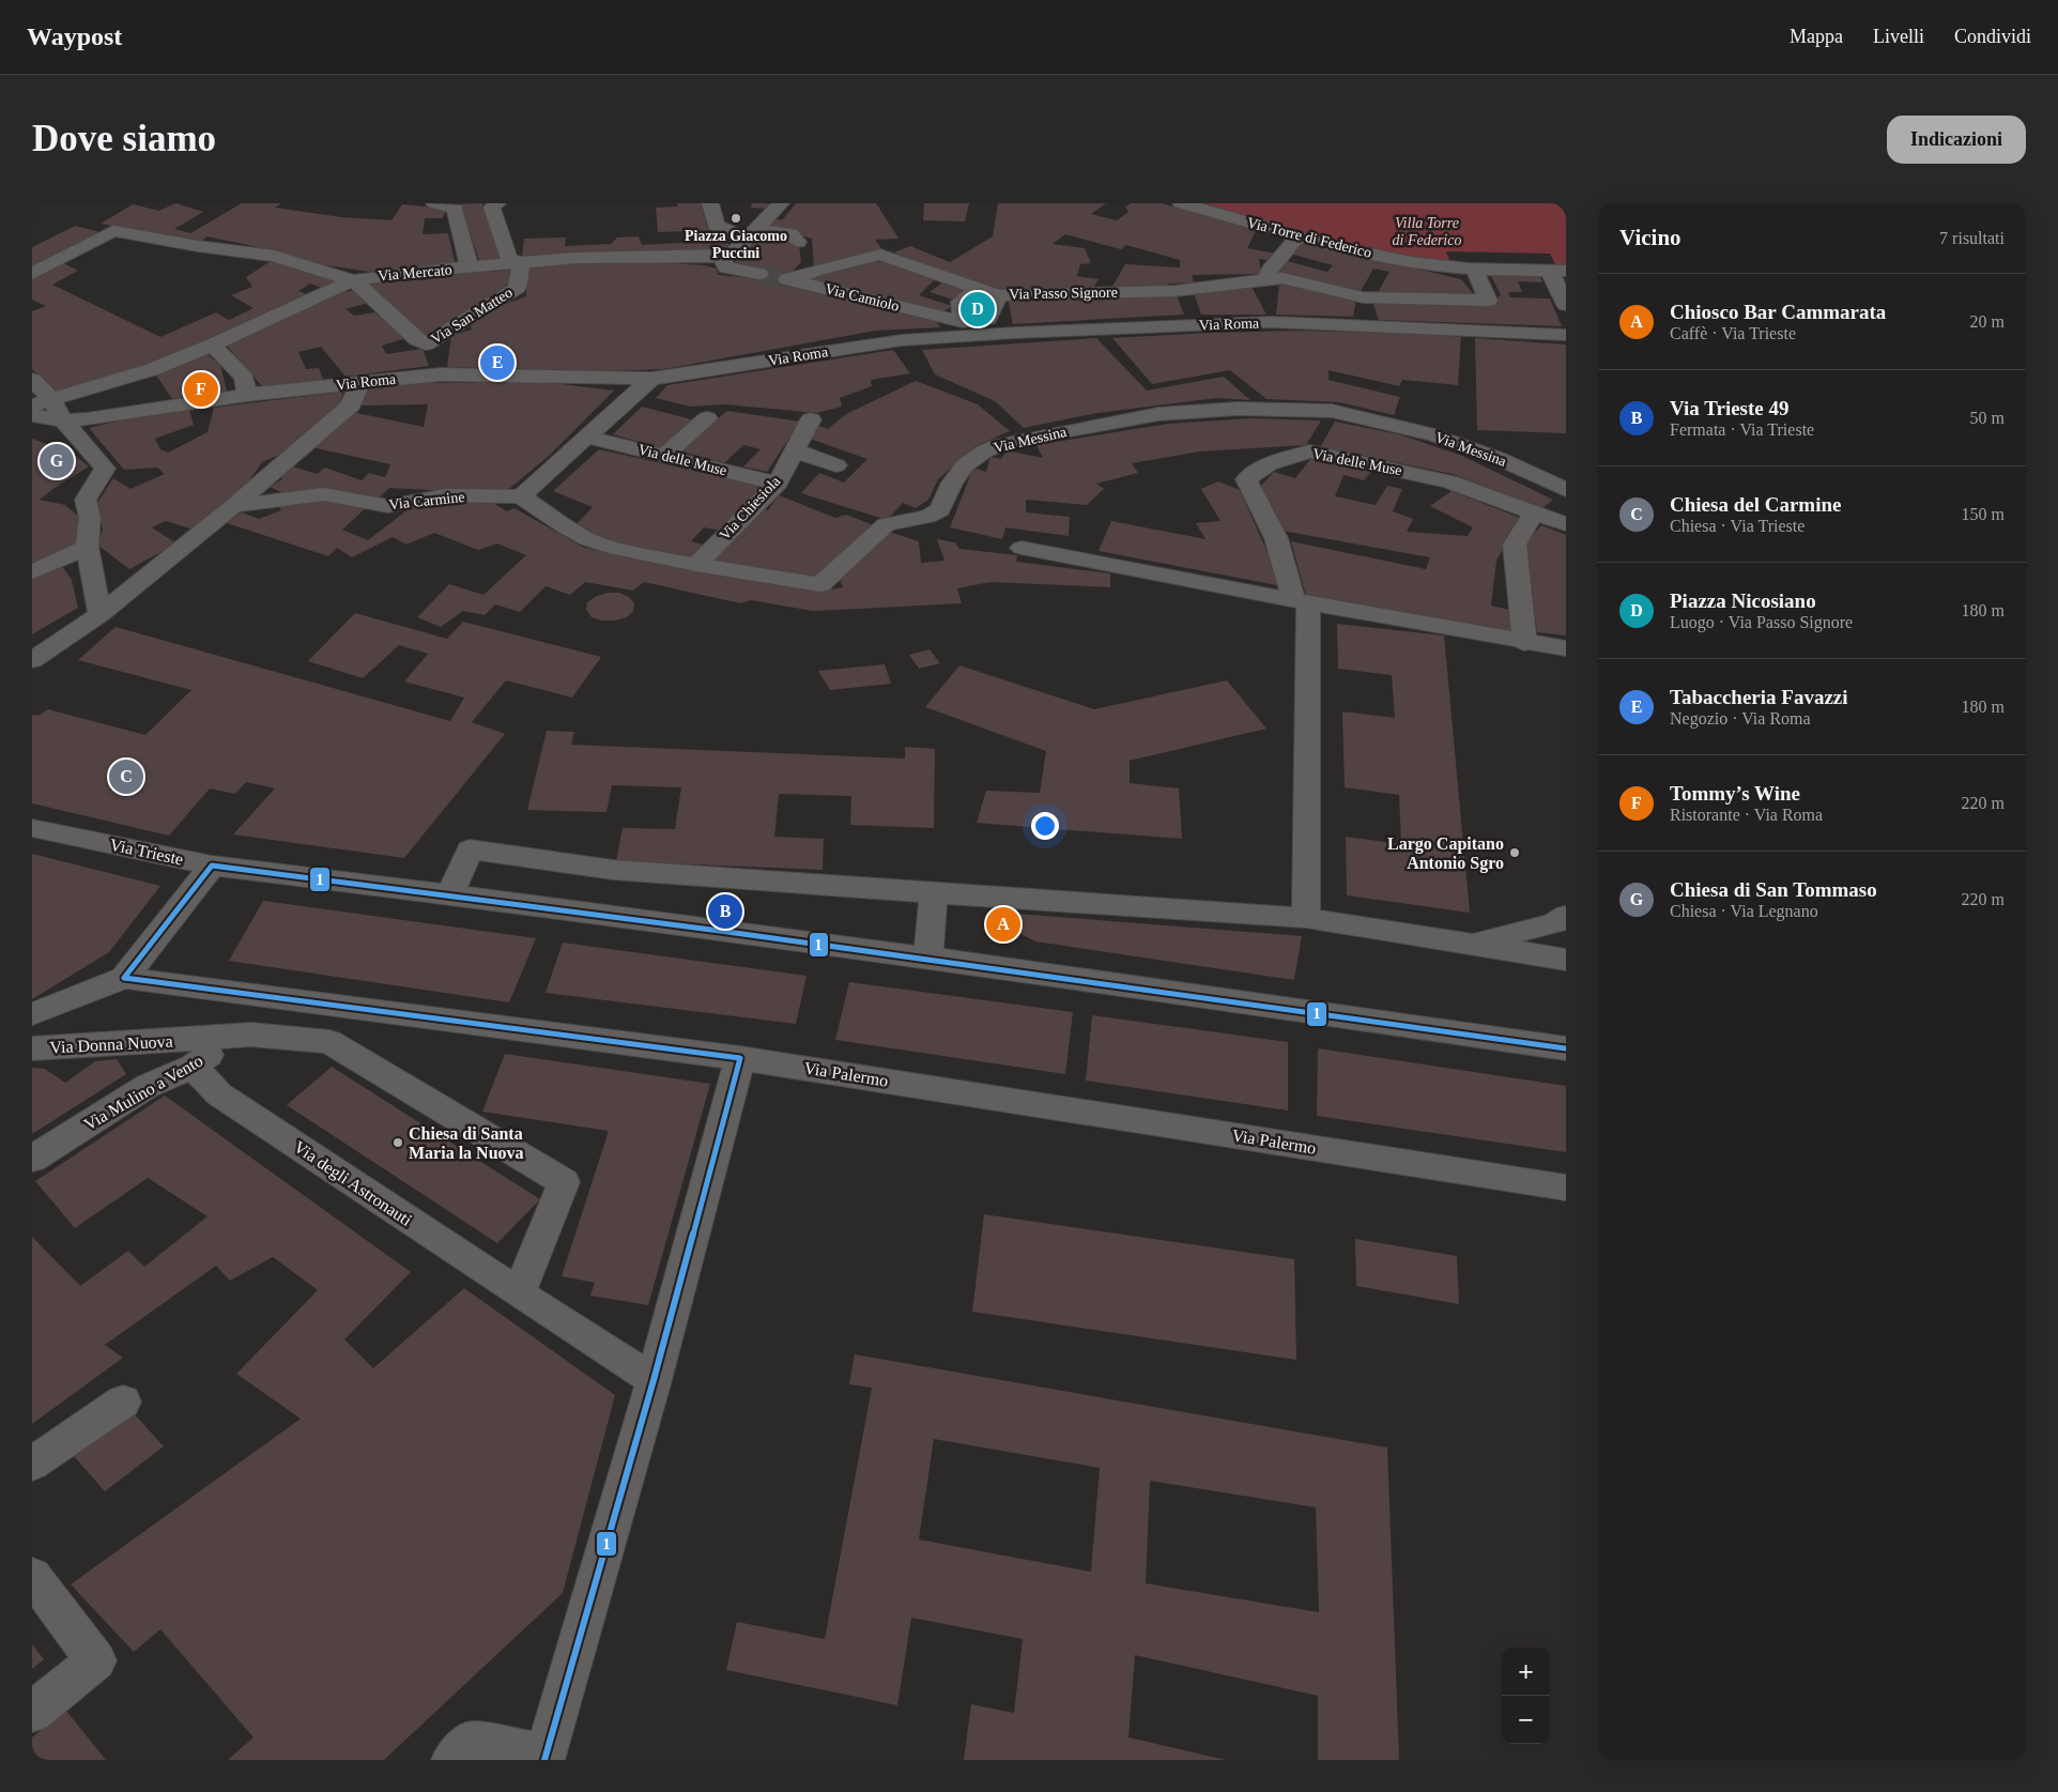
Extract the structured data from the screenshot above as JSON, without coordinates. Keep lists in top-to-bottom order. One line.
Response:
{"streets":{"street":["Via Torre di Federico","Via Mercato","Via Passo Signore","Via Camiolo","Via San Matteo","Via Roma","Via Messina","Via delle Muse","Via Carmine","Via Chiesiola","Via Trieste","Via Donna Nuova","Via Palermo","Via Mulino a Vento","Via degli Astronauti"]},"crossings":[["Via Torre di Federico","Via Passo Signore"],["Via Mercato","Via San Matteo"],["Via Passo Signore","Via Camiolo"],["Via Messina","Via Carmine"],["Via Messina","Via Chiesiola"],["Via delle Muse","Via Chiesiola"],["Via Donna Nuova","Via Mulino a Vento"],["Via Mulino a Vento","Via degli Astronauti"]],"parks":["Villa Torre di Federico"],"places":["Piazza Giacomo Puccini","Largo Capitano Antonio Sgro","Chiesa di Santa Maria la Nuova"],"lines":["transit line 1"],"page":{"header":"Waypost","nav":["Mappa","Livelli","Condividi"],"buttons":"Indicazioni","title":"Dove siamo","heading":["Vicino","7 risultati"],"list":[{"mark":"A","name":"Chiosco Bar Cammarata","note":"Caffè · Via Trieste","value":"20 m"},{"mark":"B","name":"Via Trieste 49","note":"Fermata · Via Trieste","value":"50 m"},{"mark":"C","name":"Chiesa del Carmine","note":"Chiesa · Via Trieste","value":"150 m"},{"mark":"D","name":"Piazza Nicosiano","note":"Luogo · Via Passo Signore","value":"180 m"},{"mark":"E","name":"Tabaccheria Favazzi","note":"Negozio · Via Roma","value":"180 m"},{"mark":"F","name":"Tommy’s Wine","note":"Ristorante · Via Roma","value":"220 m"},{"mark":"G","name":"Chiesa di San Tommaso","note":"Chiesa · Via Legnano","value":"220 m"}],"pins":["D","E","F","G","C","B","A"],"map_buttons":["+","−"]}}
